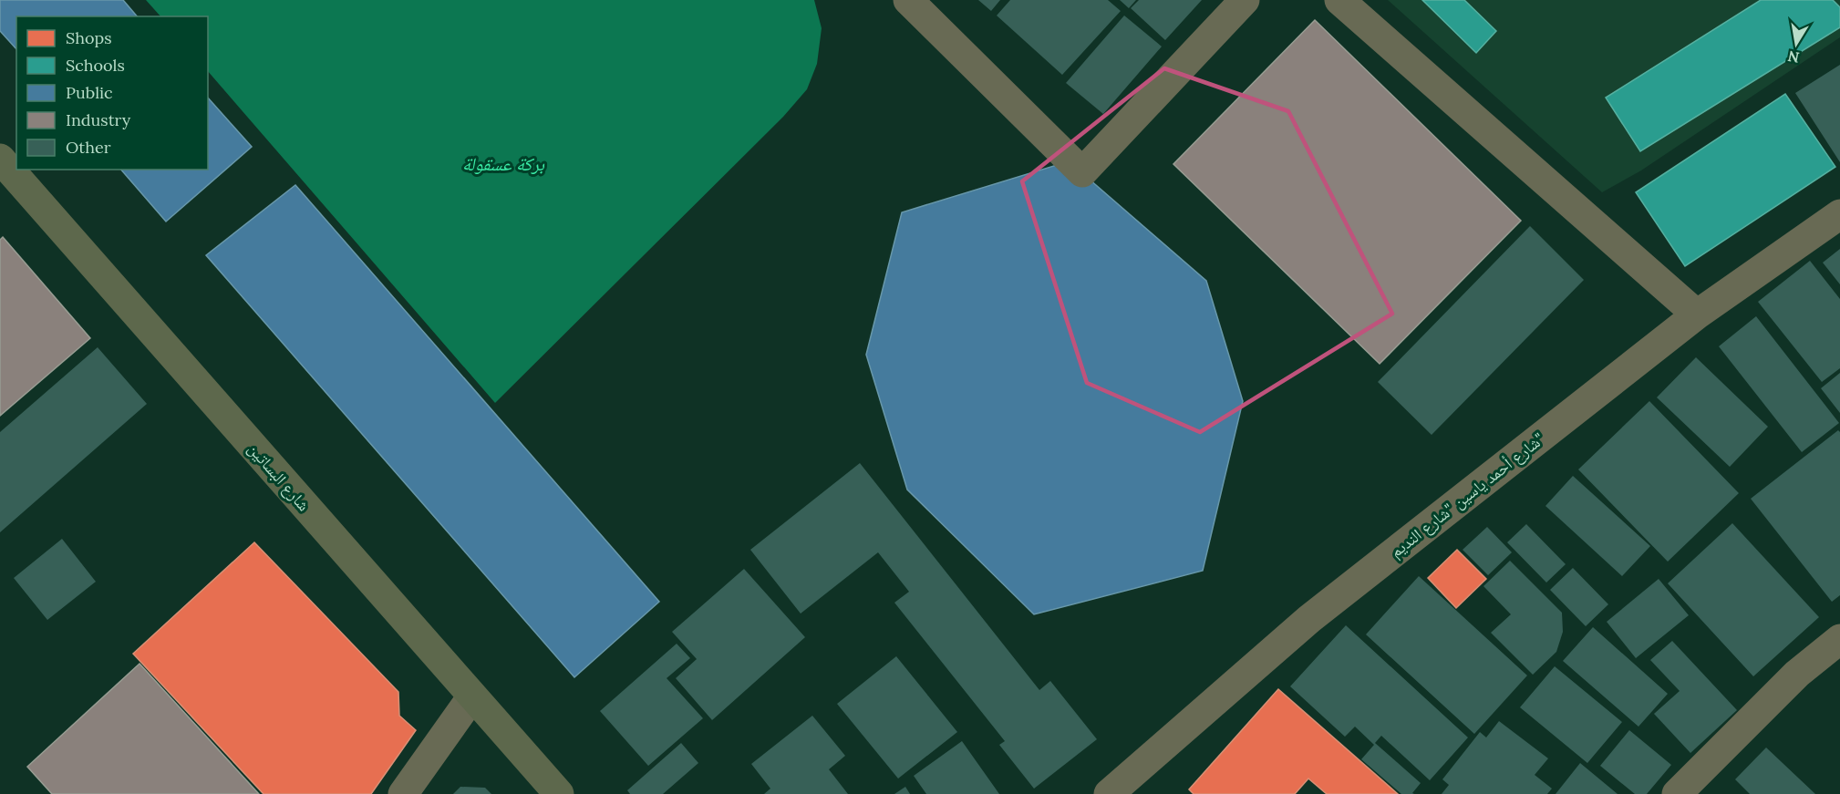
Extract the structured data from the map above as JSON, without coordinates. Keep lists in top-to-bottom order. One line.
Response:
{"streets":{"main road":["شارع البساتين"],"street":["شارع أحمد ياسين \"شارع النديم\""]},"water":["بركة عسقولة"],"legend":["Shops","Schools","Public","Industry","Other"],"north":"bottom"}
